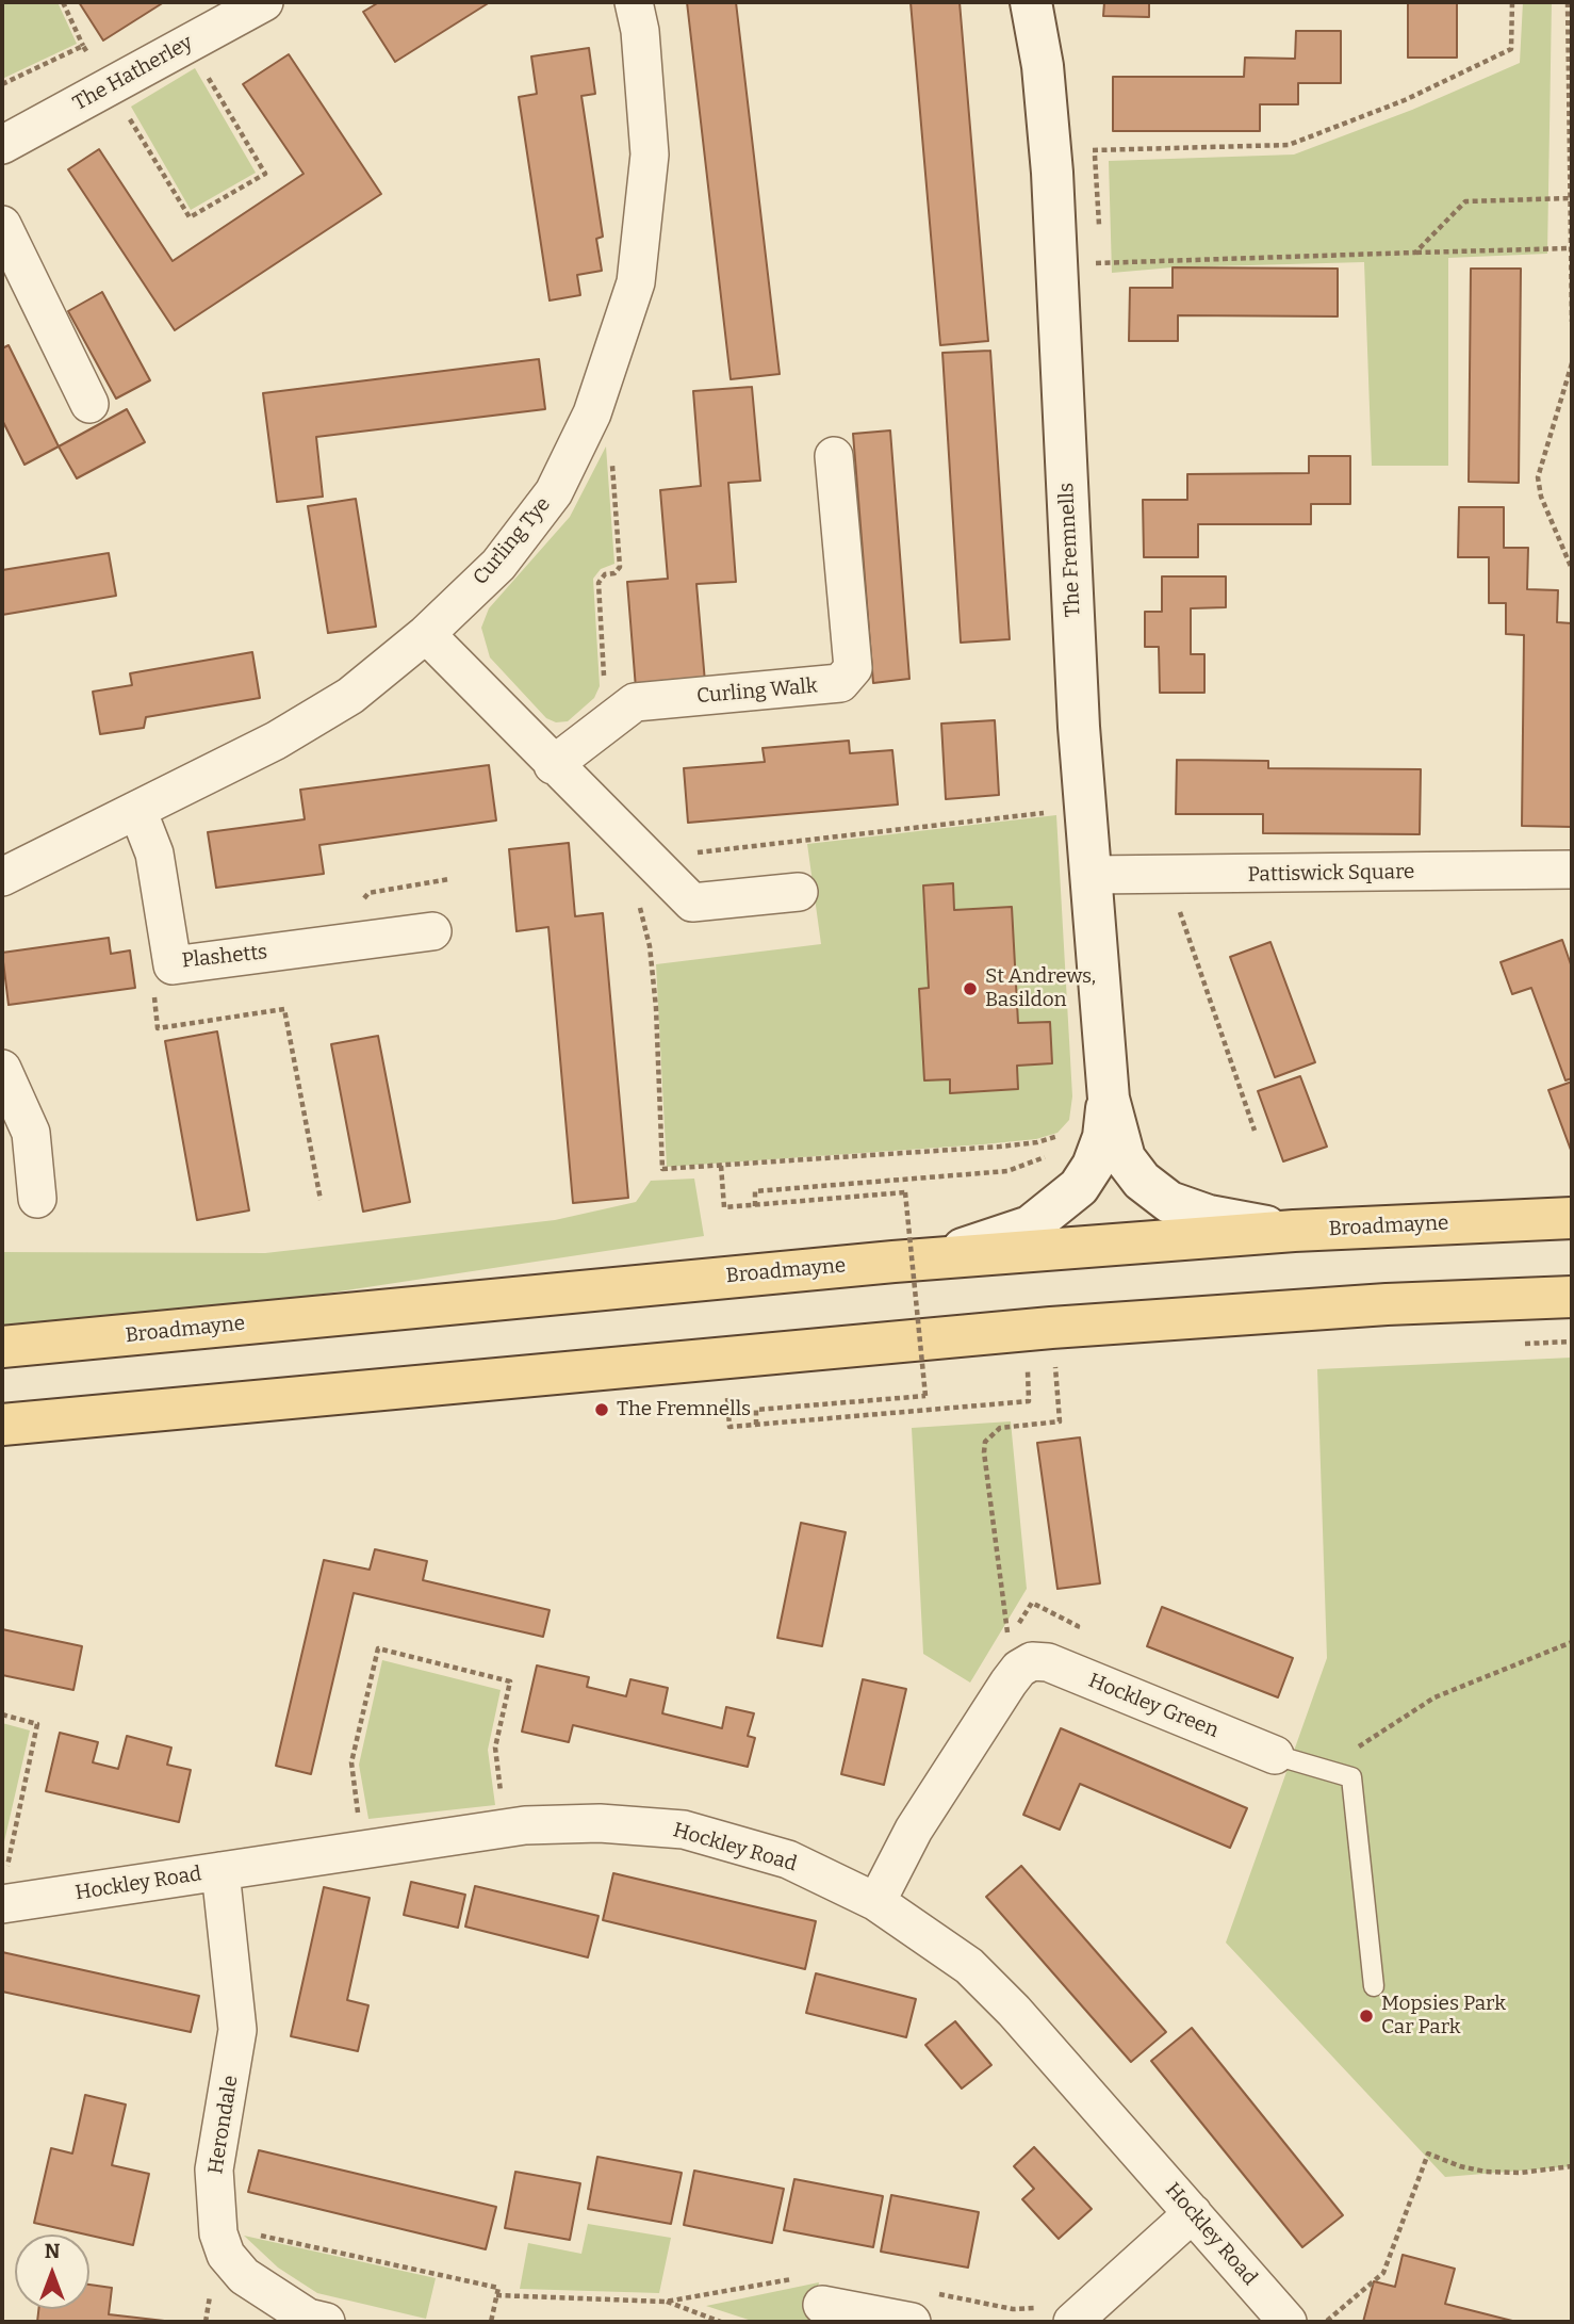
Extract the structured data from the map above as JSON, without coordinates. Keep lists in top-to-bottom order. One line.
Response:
{"streets":{"main road":["Broadmayne"],"street":["The Hatherley","Curling Tye","The Fremnells","Curling Walk","Pattiswick Square","Plashetts","Hockley Green","Hockley Road","Herondale"]},"crossings":[["Curling Tye","Plashetts"],["The Fremnells","Pattiswick Square"],["The Fremnells","Broadmayne"],["Hockley Green","Hockley Road"],["Hockley Road","Herondale"]],"places":["St Andrews, Basildon","The Fremnells","Mopsies Park Car Park"],"north":"top"}
